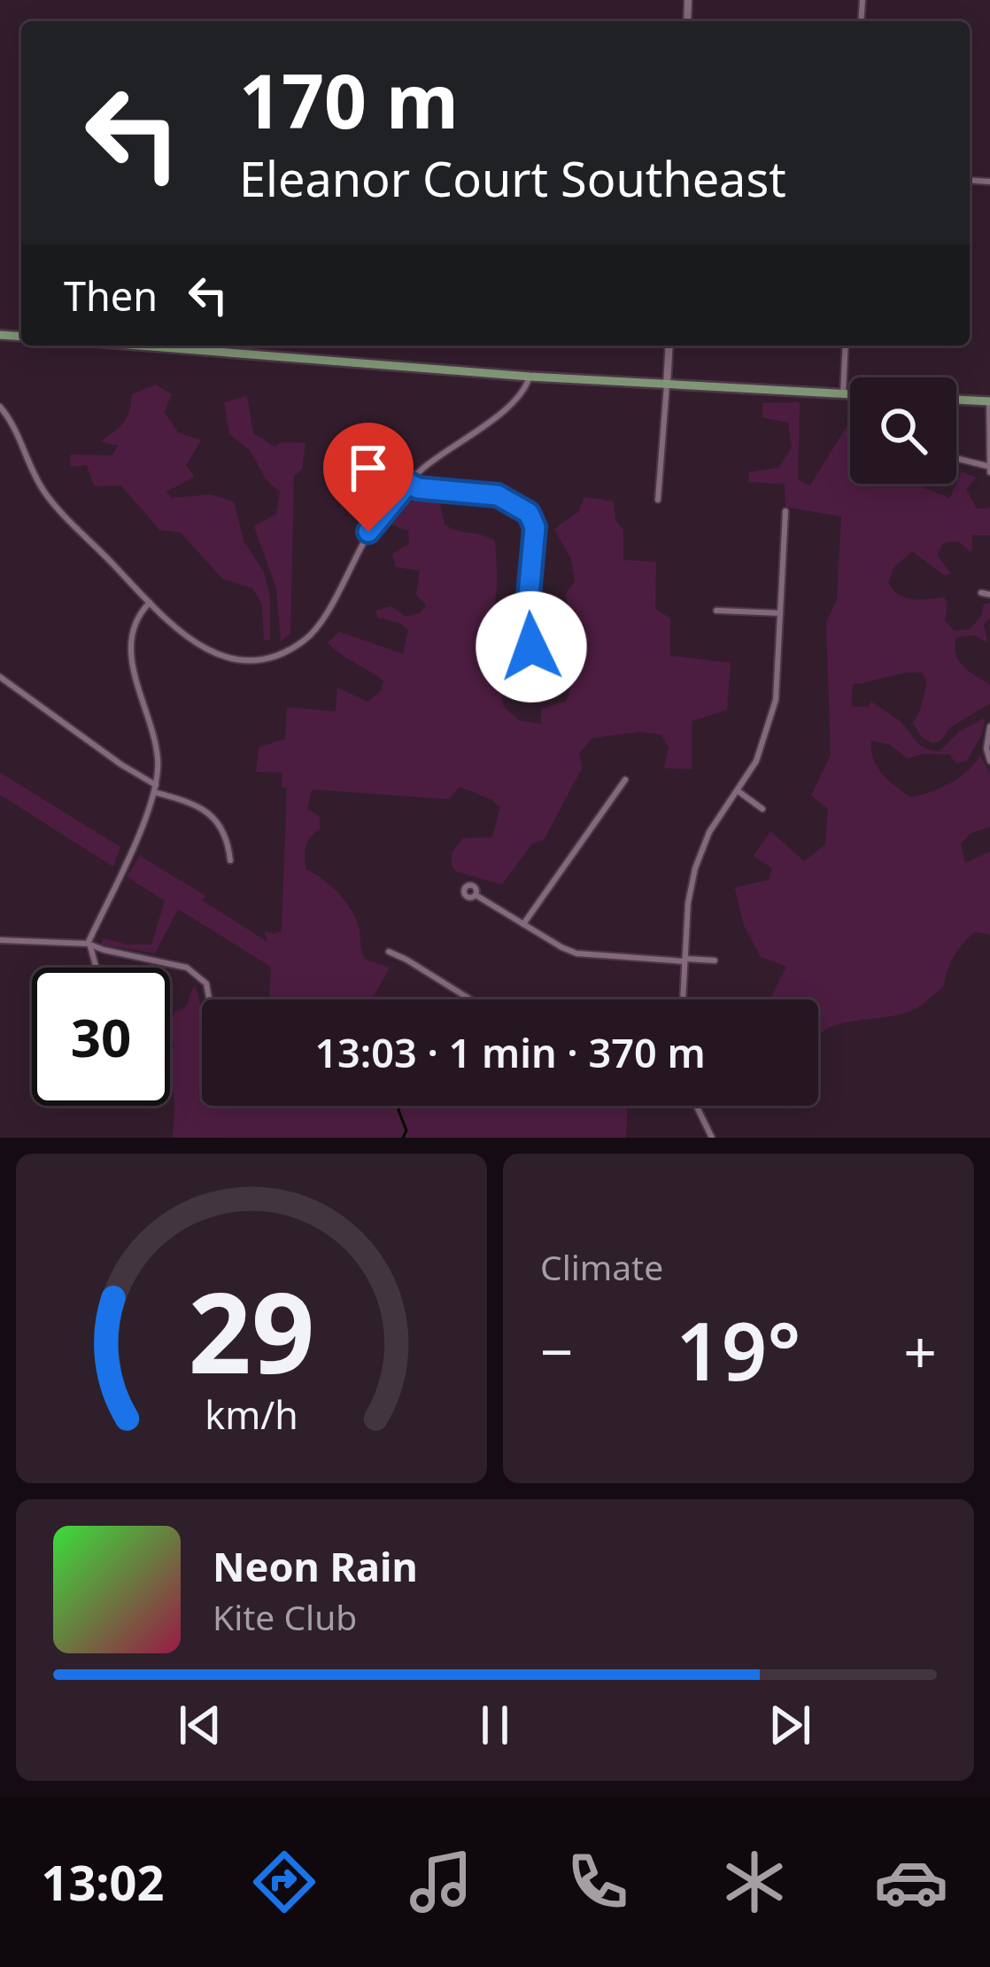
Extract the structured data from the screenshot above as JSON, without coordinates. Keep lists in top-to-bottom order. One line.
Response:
{"page":{"turn":["170 m","Eleanor Court Southeast"],"then":"Then","limit":"30","trip":"13:03 · 1 min · 370 m","tile":"Climate","heat":["−","19°","+"],"song":["Neon Rain","Kite Club"],"tabs":"13:02","gauge":["29","km/h"]}}
